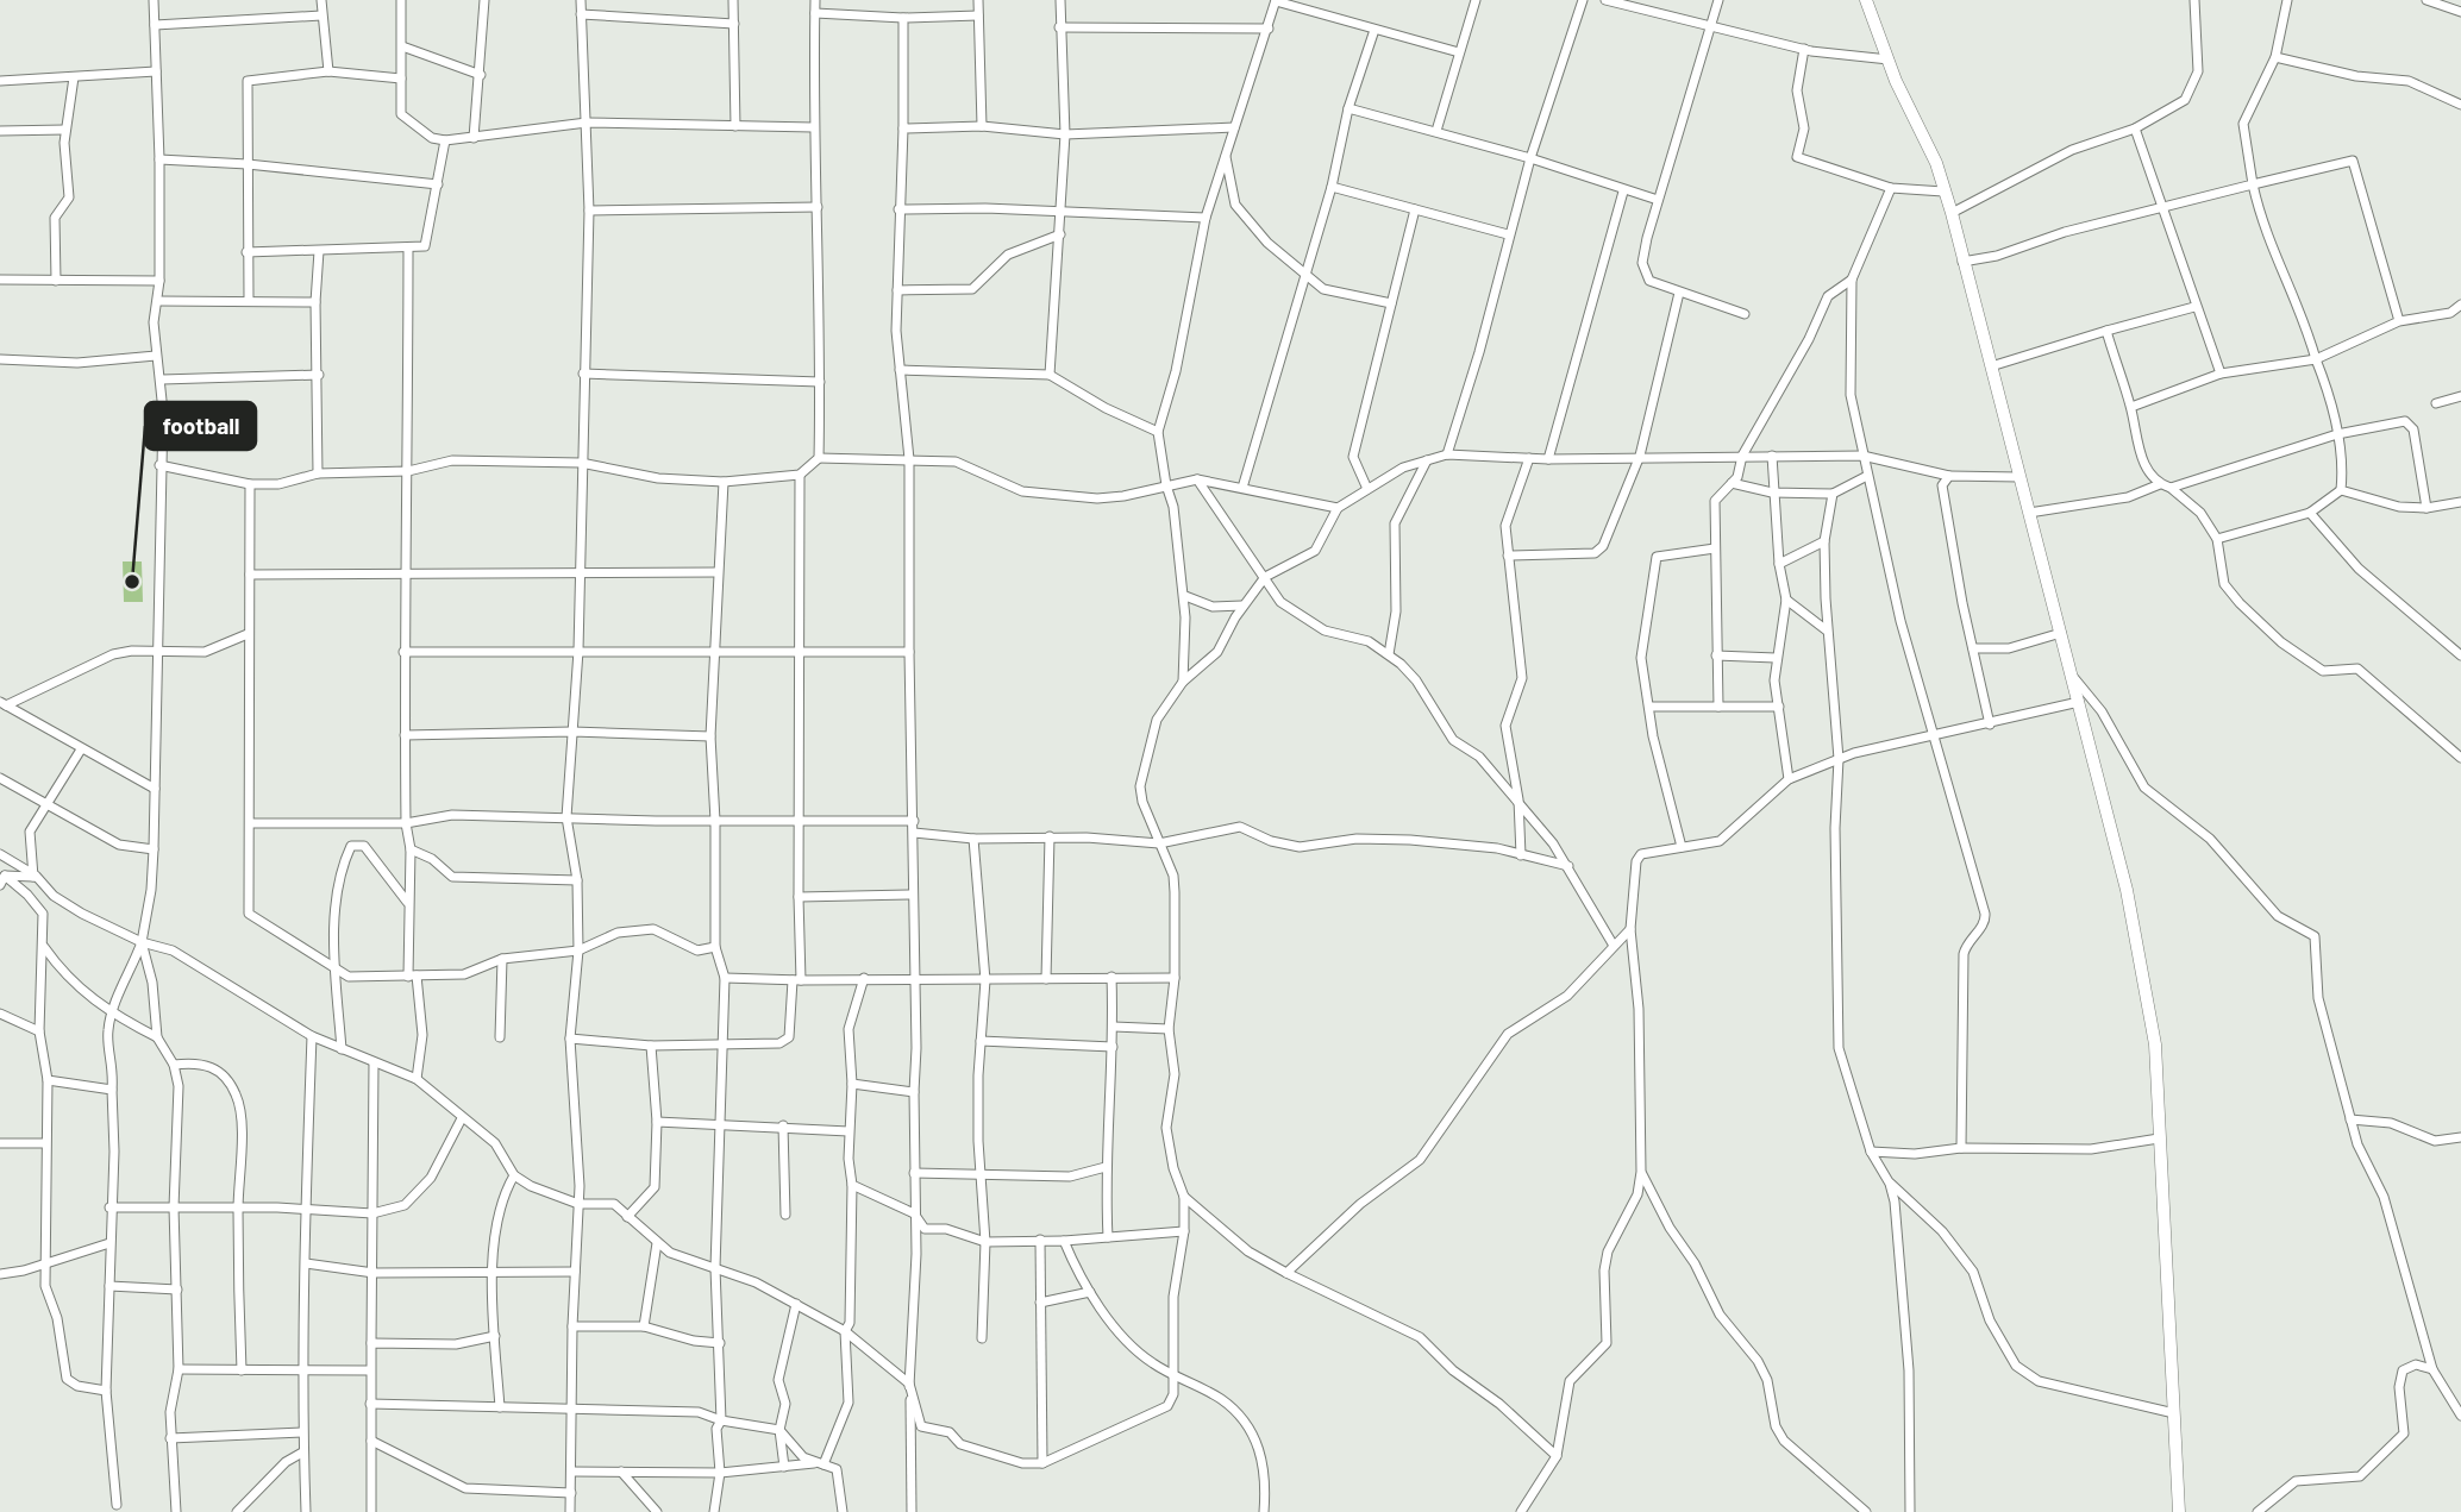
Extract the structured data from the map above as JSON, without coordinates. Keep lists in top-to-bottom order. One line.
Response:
{"places":["football"]}
